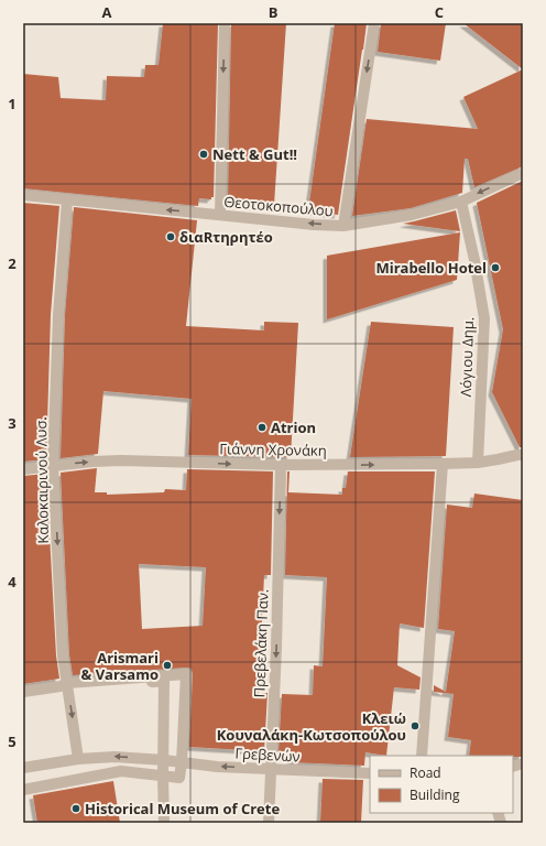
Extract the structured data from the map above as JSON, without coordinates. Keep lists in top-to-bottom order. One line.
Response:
{"streets":{"street":["Θεοτοκοπούλου","Λόγιου Δημ.","Γιάννη Χρονάκη","Καλοκαιρινού Λυσ.","Πρεβελάκη Παν.","Γρεβενών"]},"crossings":[["Θεοτοκοπούλου","Λόγιου Δημ."],["Θεοτοκοπούλου","Καλοκαιρινού Λυσ."],["Λόγιου Δημ.","Γιάννη Χρονάκη"],["Γιάννη Χρονάκη","Καλοκαιρινού Λυσ."],["Γιάννη Χρονάκη","Πρεβελάκη Παν."],["Καλοκαιρινού Λυσ.","Γρεβενών"],["Πρεβελάκη Παν.","Γρεβενών"]],"one_way":["Θεοτοκοπούλου","Γιάννη Χρονάκη","Καλοκαιρινού Λυσ.","Πρεβελάκη Παν."],"places":["Nett & Gut!!","διαRτηρητέο","Mirabello Hotel","Atrion","Arismari & Varsamo","Κλειώ Κουναλάκη-Κωτσοπούλου","Historical Museum of Crete"],"legend":["Road","Building"],"grid":{"columns":["A","B","C"],"rows":["1","2","3","4","5"]}}
